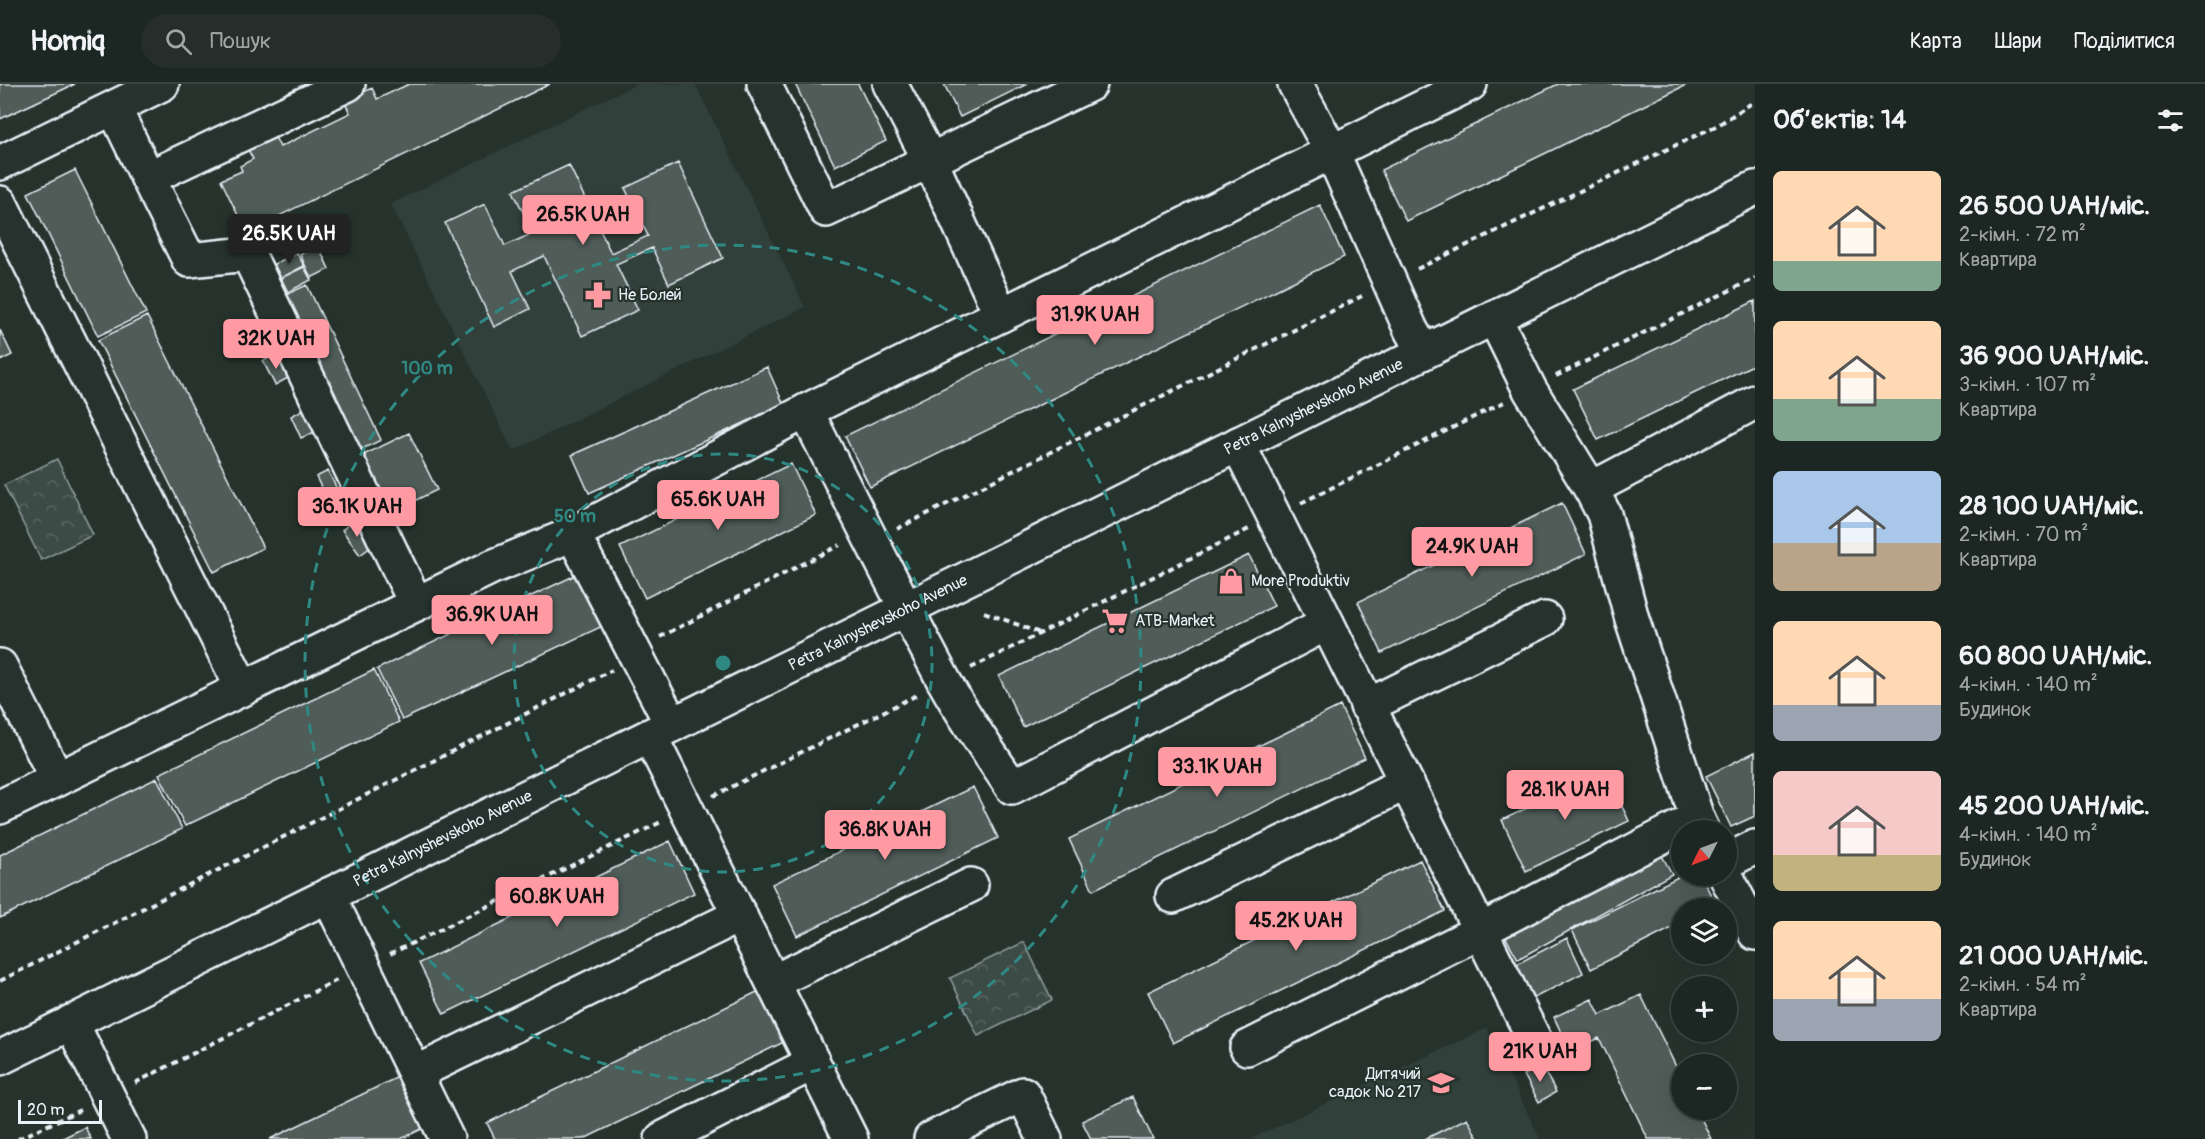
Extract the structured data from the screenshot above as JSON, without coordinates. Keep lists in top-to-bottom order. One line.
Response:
{"streets":{"street":["Petra Kalnyshevskoho Avenue"]},"places":{"pharmacy":["Не Болей"],"shop":["More Produktiv"],"supermarket":["ATB-Market"],"school or university":["Дитячий садок № 217"]},"scale_bar":"20 m","north":"bottom left","page":{"header":"Homiq","search":"Пошук","nav":["Карта","Шари","Поділитися"],"heading":"Об’єктів: 14","list":[{"name":"26 500 UAH/міс.","note":"2-кімн. · 72 m² · Квартира"},{"name":"36 900 UAH/міс.","note":"3-кімн. · 107 m² · Квартира"},{"name":"28 100 UAH/міс.","note":"2-кімн. · 70 m² · Квартира"},{"name":"60 800 UAH/міс.","note":"4-кімн. · 140 m² · Будинок"},{"name":"45 200 UAH/міс.","note":"4-кімн. · 140 m² · Будинок"},{"name":"21 000 UAH/міс.","note":"2-кімн. · 54 m² · Квартира"}],"price":["26.5K UAH","26.5K UAH","31.9K UAH","32K UAH","65.6K UAH","36.1K UAH","24.9K UAH","36.9K UAH","33.1K UAH","28.1K UAH","36.8K UAH","60.8K UAH","45.2K UAH","21K UAH"],"map_buttons":["+","−"],"scale":"20 m"},"rings":["100 m","50 m"]}
